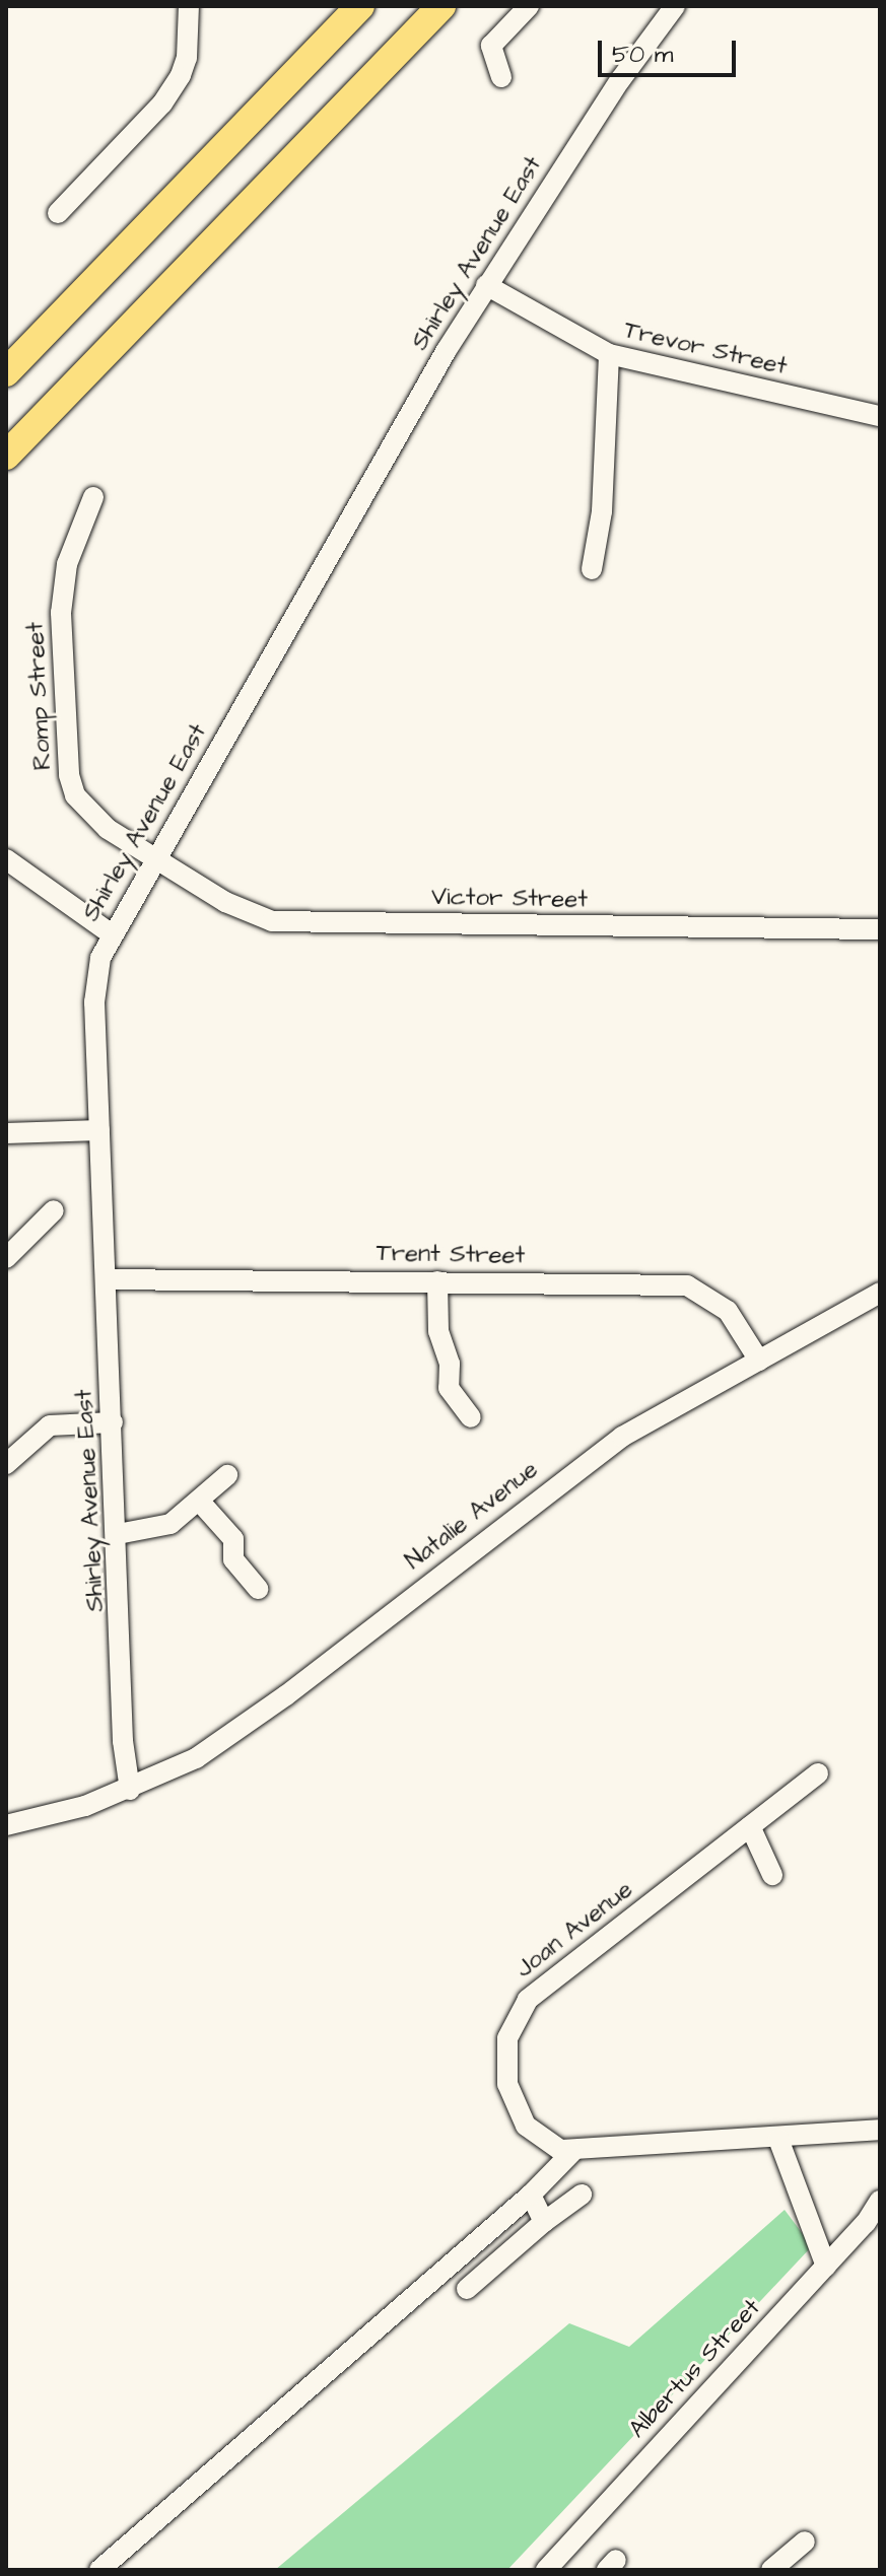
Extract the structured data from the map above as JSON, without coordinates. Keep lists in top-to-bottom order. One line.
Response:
{"streets":{"street":["Shirley Avenue East","Trevor Street","Romp Street","Victor Street","Trent Street","Natalie Avenue","Joan Avenue","Albertus Street"]},"crossings":[["Shirley Avenue East","Trevor Street"],["Shirley Avenue East","Romp Street"],["Shirley Avenue East","Victor Street"],["Shirley Avenue East","Trent Street"],["Shirley Avenue East","Natalie Avenue"],["Romp Street","Victor Street"],["Trent Street","Natalie Avenue"]],"scale_bar":"50 m"}
